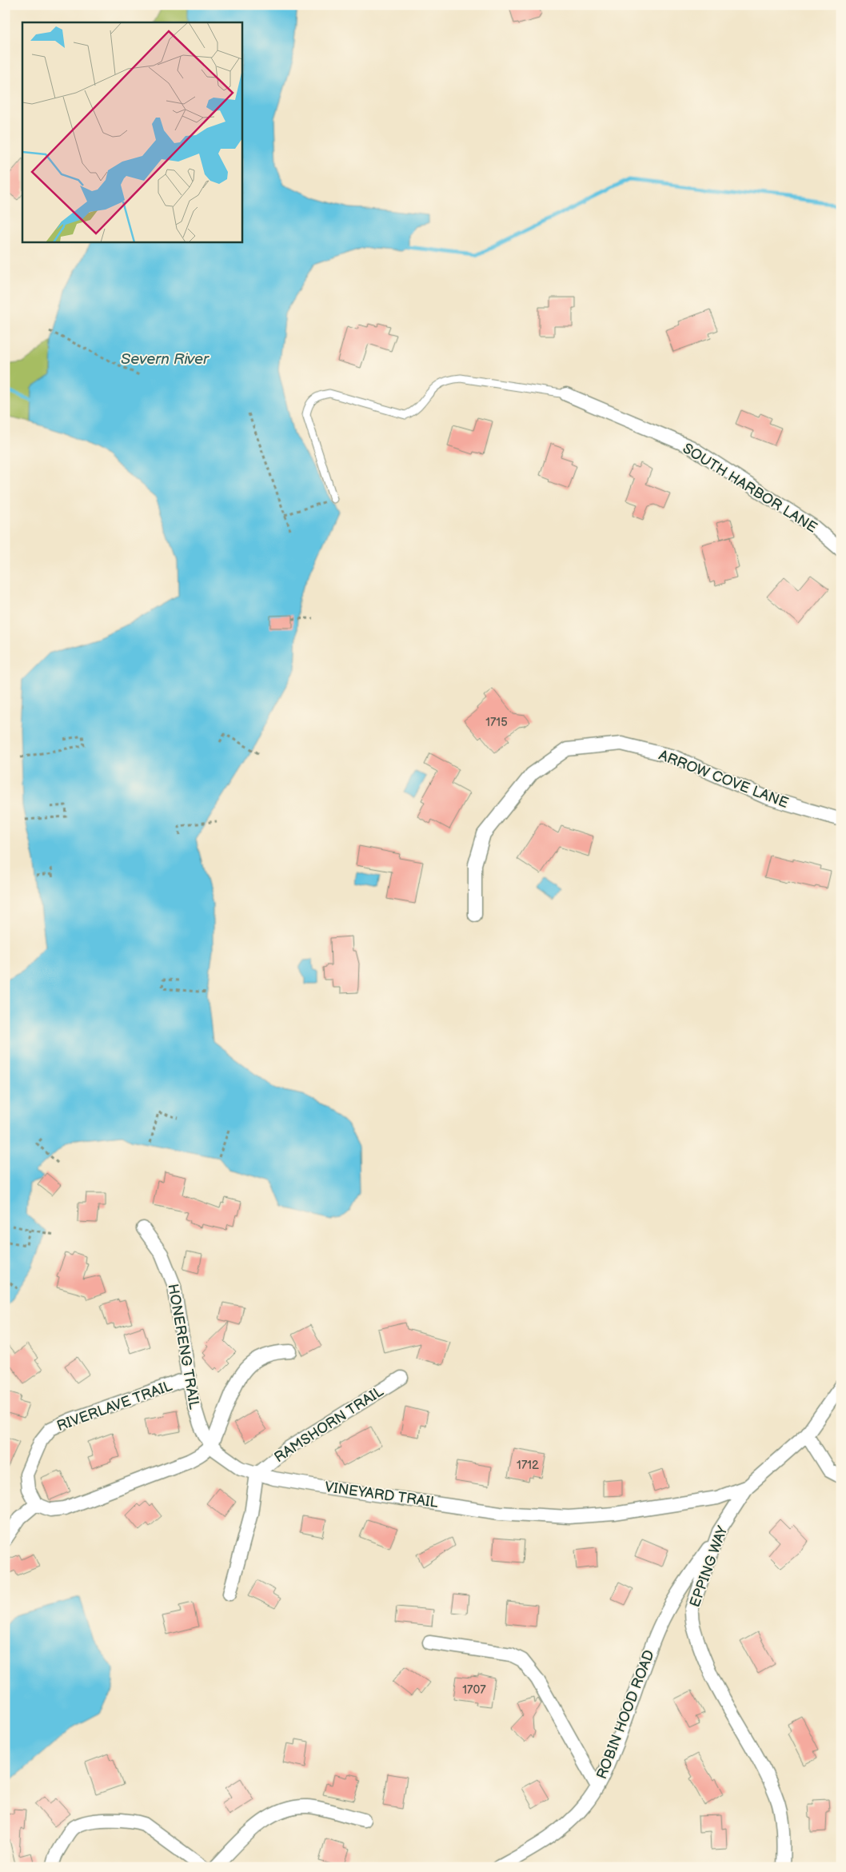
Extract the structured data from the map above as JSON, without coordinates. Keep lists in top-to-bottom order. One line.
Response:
{"streets":{"street":["SOUTH HARBOR LANE","ARROW COVE LANE","HONERENG TRAIL","RIVERLAVE TRAIL","RAMSHORN TRAIL","VINEYARD TRAIL","EPPING WAY","ROBIN HOOD ROAD"]},"crossings":[["HONERENG TRAIL","RIVERLAVE TRAIL"],["HONERENG TRAIL","VINEYARD TRAIL"],["RAMSHORN TRAIL","VINEYARD TRAIL"],["VINEYARD TRAIL","EPPING WAY"],["EPPING WAY","ROBIN HOOD ROAD"]],"water":["Severn River"],"house_numbers":["1715","1712","1707"]}
